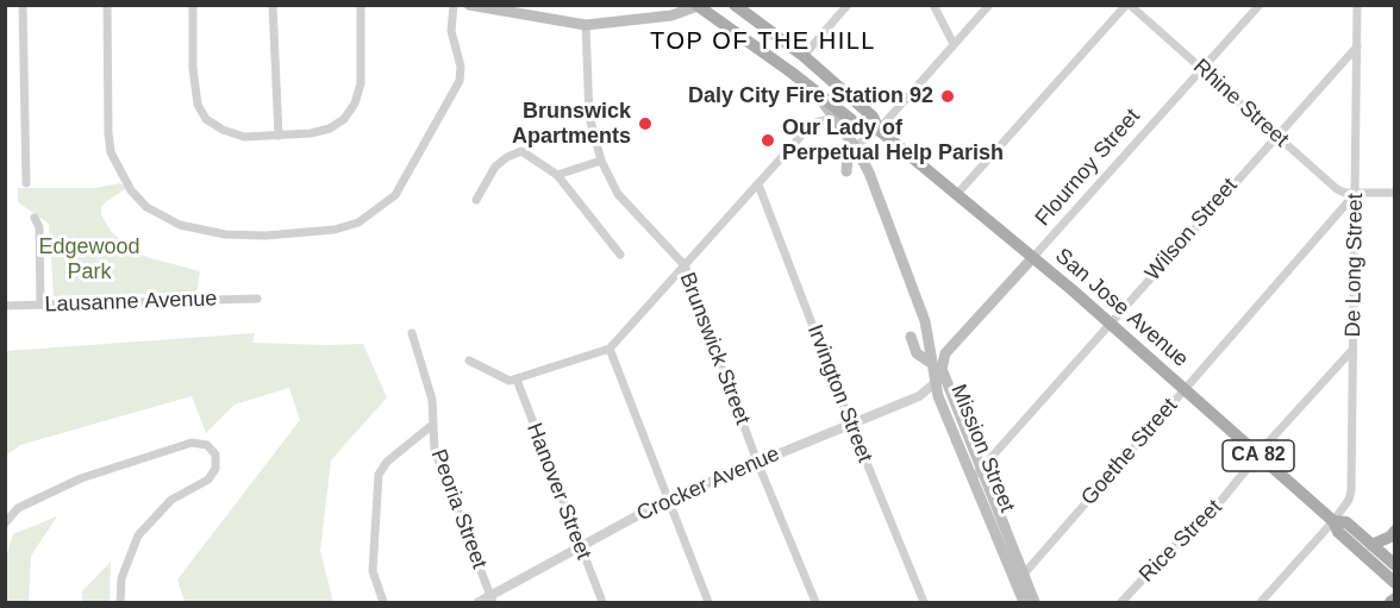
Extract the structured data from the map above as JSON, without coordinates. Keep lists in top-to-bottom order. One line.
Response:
{"streets":{"main road":["Flournoy Street","San Jose Avenue","Mission Street","CA 82"],"street":["Rhine Street","Wilson Street","De Long Street","Lausanne Avenue","Brunswick Street","Irvington Street","Goethe Street","Crocker Avenue","Hanover Street","Peoria Street","Rice Street"]},"crossings":[["Rhine Street","Flournoy Street"],["Rhine Street","Wilson Street"],["Rhine Street","De Long Street"],["Rhine Street","Goethe Street"],["Flournoy Street","San Jose Avenue"],["Wilson Street","De Long Street"],["Wilson Street","San Jose Avenue"],["Wilson Street","Mission Street"],["De Long Street","San Jose Avenue"],["De Long Street","Goethe Street"],["De Long Street","Rice Street"],["San Jose Avenue","Goethe Street"],["San Jose Avenue","CA 82"],["San Jose Avenue","Rice Street"],["Brunswick Street","Crocker Avenue"],["Irvington Street","Crocker Avenue"],["Mission Street","Goethe Street"],["Mission Street","CA 82"],["Mission Street","Crocker Avenue"],["Crocker Avenue","Hanover Street"],["Crocker Avenue","Peoria Street"]],"districts":["TOP OF THE HILL"],"parks":["Edgewood Park"],"places":["Daly City Fire Station 92","Brunswick Apartments","Our Lady of Perpetual Help Parish"]}
